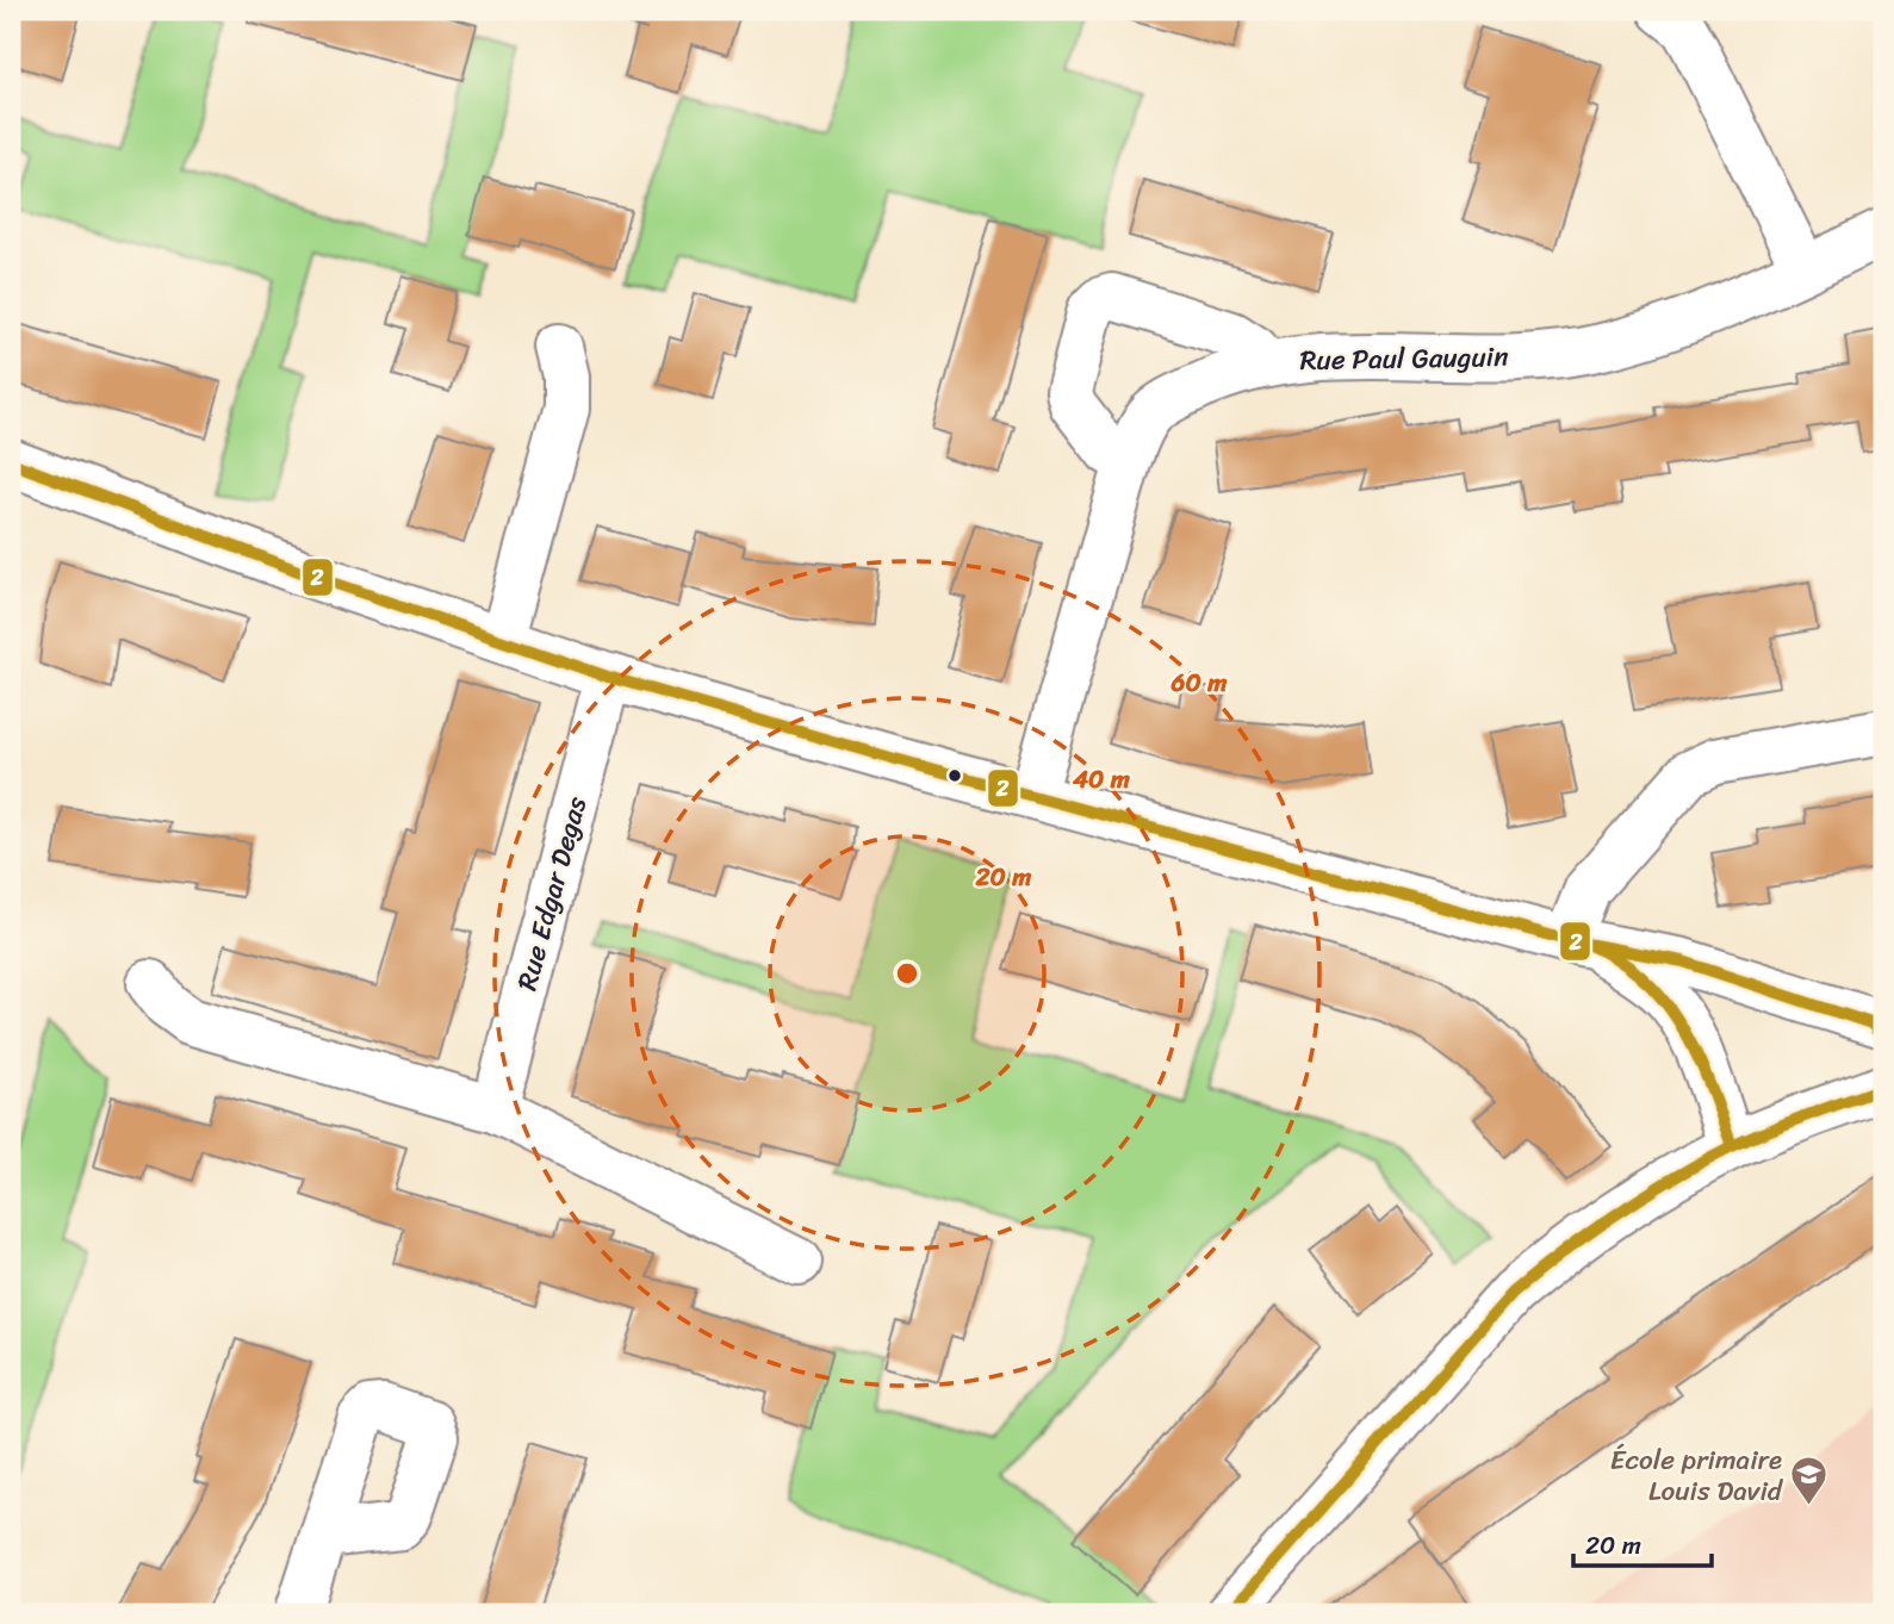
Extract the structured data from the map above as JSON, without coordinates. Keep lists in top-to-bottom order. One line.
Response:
{"streets":{"street":["Rue Paul Gauguin","Rue Edgar Degas"]},"places":{"school or university":["École primaire Louis David"]},"lines":["transit line 2"],"scale_bar":"20 m","rings":["60 m","40 m","20 m"]}
